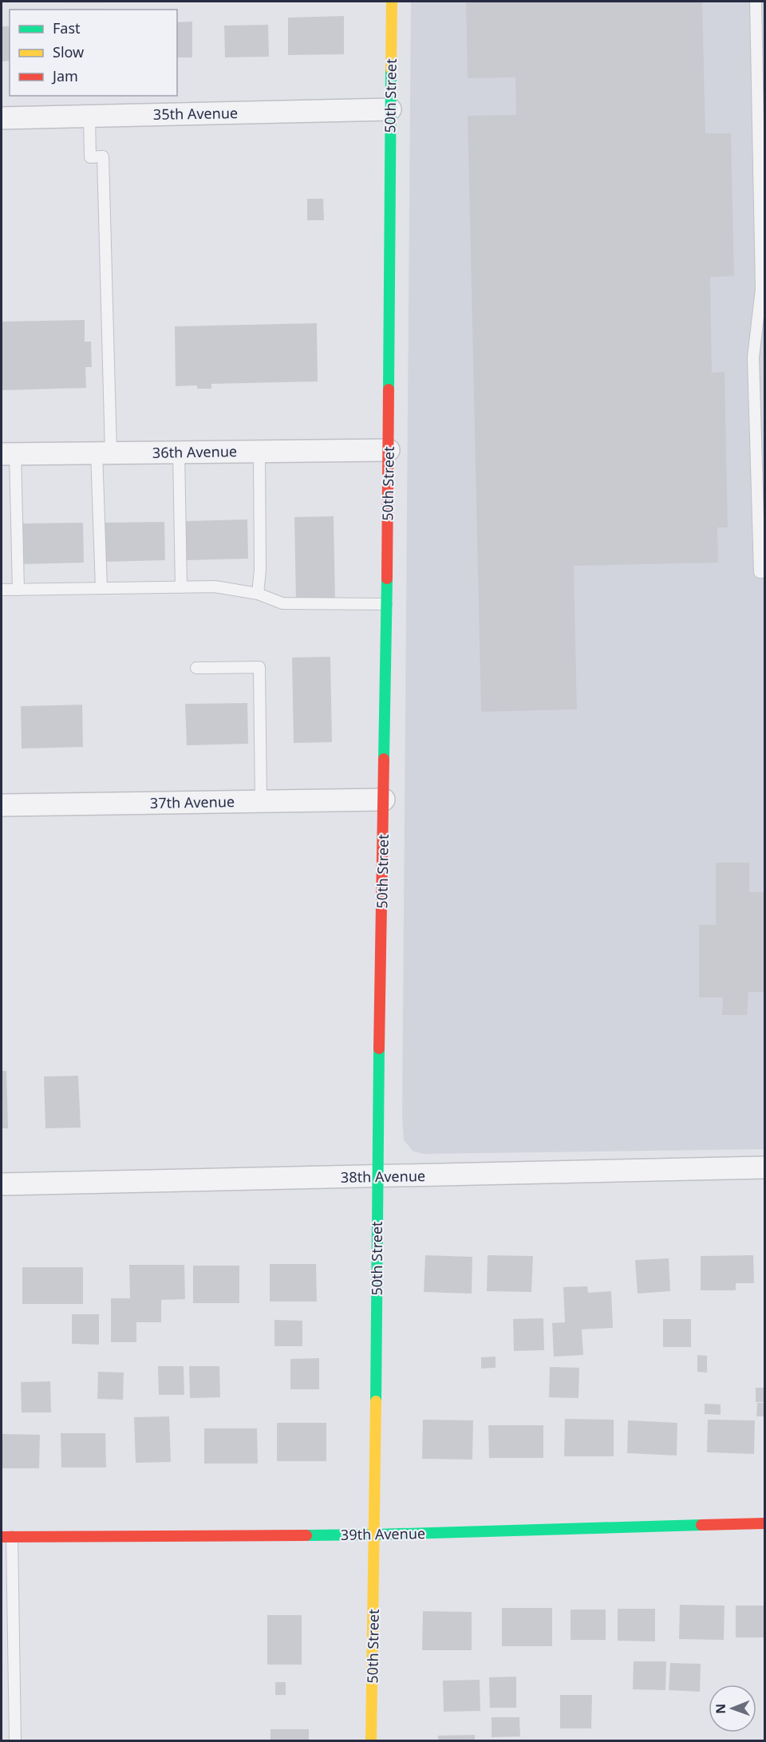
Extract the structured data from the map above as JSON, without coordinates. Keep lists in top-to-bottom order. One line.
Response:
{"streets":{"street":["50th Street","35th Avenue","36th Avenue","37th Avenue","38th Avenue","39th Avenue"]},"crossings":[["50th Street","35th Avenue"],["50th Street","36th Avenue"],["50th Street","37th Avenue"],["50th Street","38th Avenue"],["50th Street","39th Avenue"]],"legend":["Fast","Slow","Jam"],"north":"left"}
